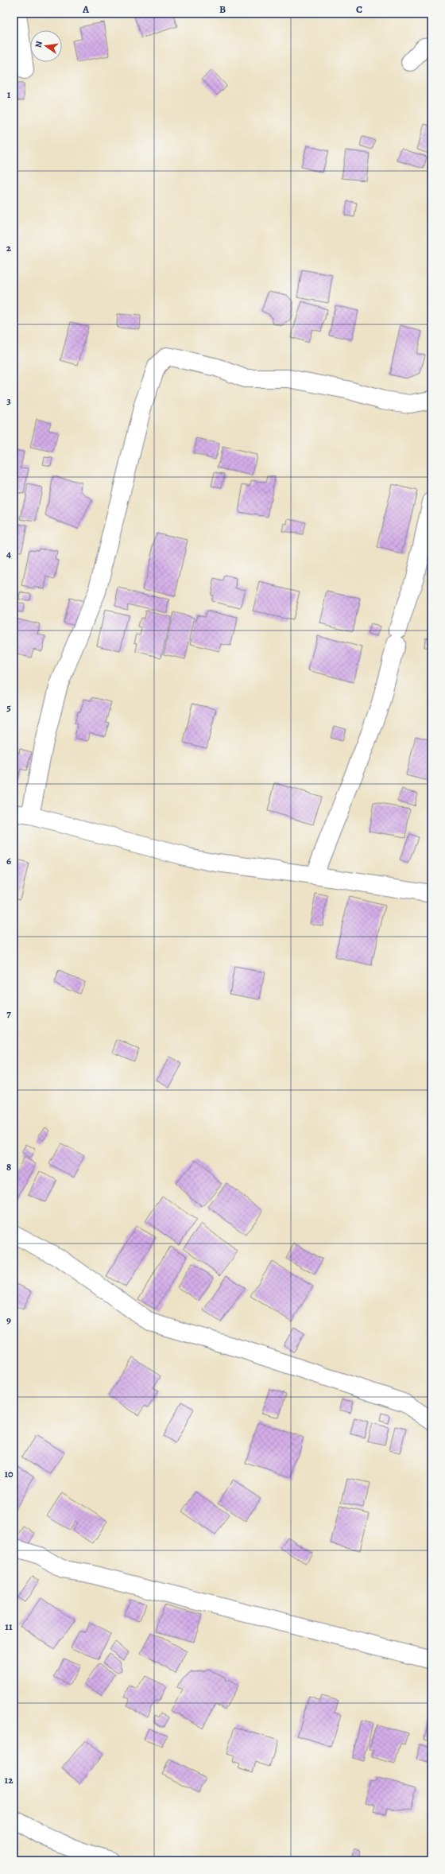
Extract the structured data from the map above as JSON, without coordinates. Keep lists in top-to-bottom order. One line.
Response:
{"north":"left","grid":{"columns":["A","B","C"],"rows":["1","2","3","4","5","6","7","8","9","10","11","12"]}}
